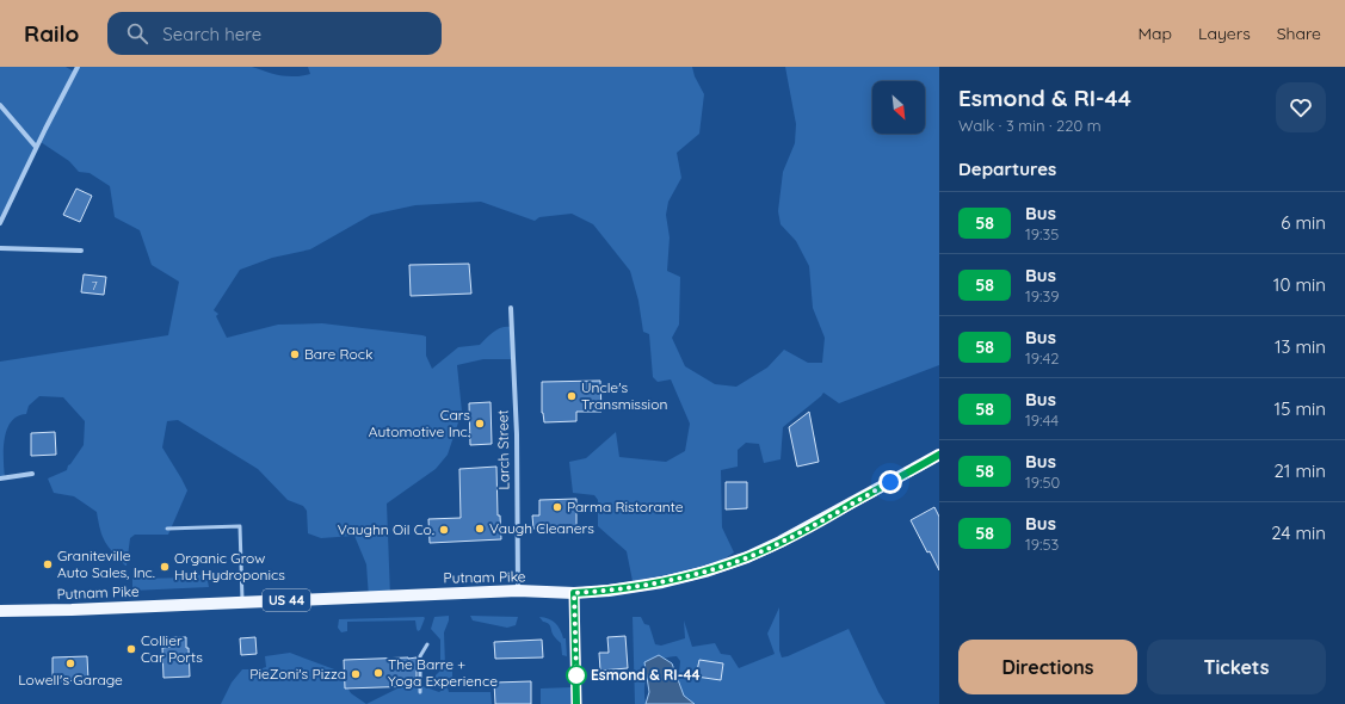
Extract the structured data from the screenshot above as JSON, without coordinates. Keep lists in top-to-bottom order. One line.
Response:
{"streets":{"main road":["Putnam Pike","US 44"],"street":["Larch Street"]},"crossings":[["Larch Street","Putnam Pike"]],"places":["Bare Rock","Uncle's Transmission","Cars Automotive Inc.","Parma Ristorante","Vaugh Cleaners","Vaughn Oil Co.","Graniteville Auto Sales, Inc.","Organic Grow Hut Hydroponics","Collier Car Ports","Lowell's Garage","The Barre + Yoga Experience","PieZoni's Pizza","Esmond & RI-44"],"lines":["bus line 58"],"house_numbers":["7"],"north":"bottom right","page":{"header":"Railo","search":"Search here","nav":["Map","Layers","Share"],"heading":[["Esmond & RI-44","Walk · 3 min · 220 m"],"Departures"],"list":[{"mark":"58","name":"Bus","note":"19:35","value":"6 min"},{"mark":"58","name":"Bus","note":"19:39","value":"10 min"},{"mark":"58","name":"Bus","note":"19:42","value":"13 min"},{"mark":"58","name":"Bus","note":"19:44","value":"15 min"},{"mark":"58","name":"Bus","note":"19:50","value":"21 min"},{"mark":"58","name":"Bus","note":"19:53","value":"24 min"}],"buttons":["Directions","Tickets"]}}
